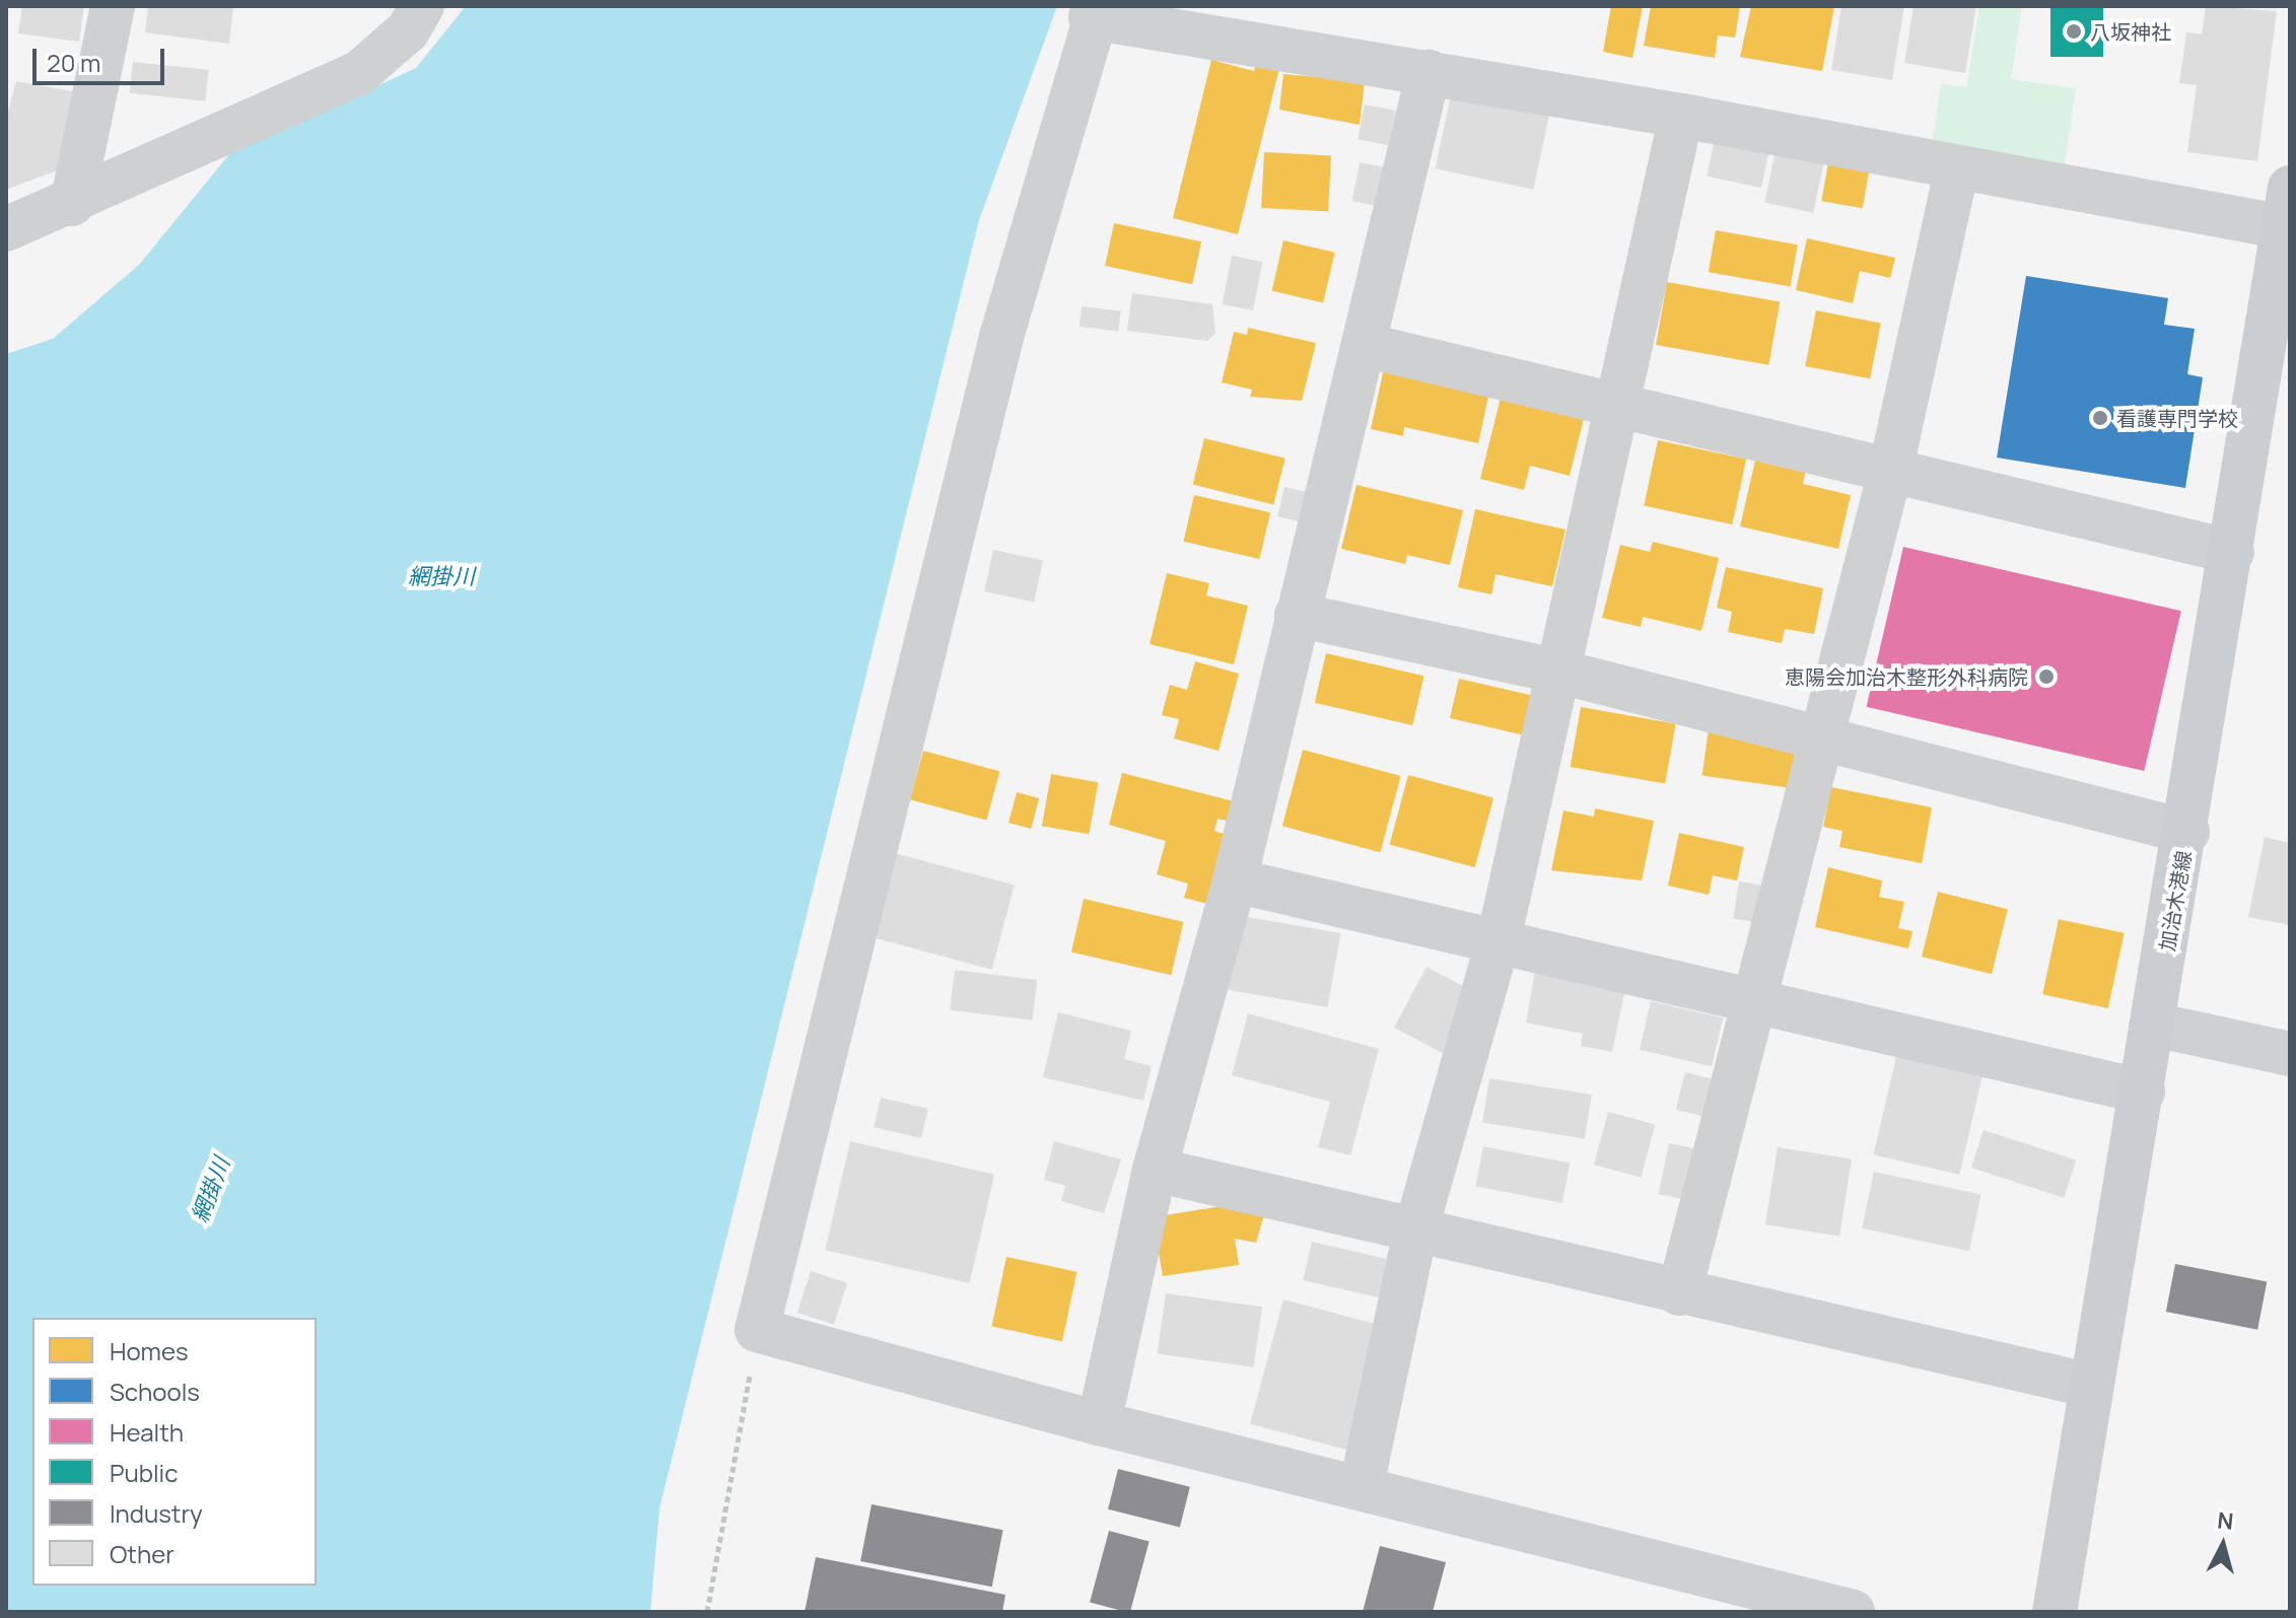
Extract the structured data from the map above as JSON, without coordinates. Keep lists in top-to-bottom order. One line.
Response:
{"streets":{"main road":["加治木港線"]},"water":["網掛川"],"places":["八坂神社","看護専門学校","恵陽会加治木整形外科病院"],"legend":["Homes","Schools","Health","Public","Industry","Other"],"scale_bar":"20 m","north":"top"}
